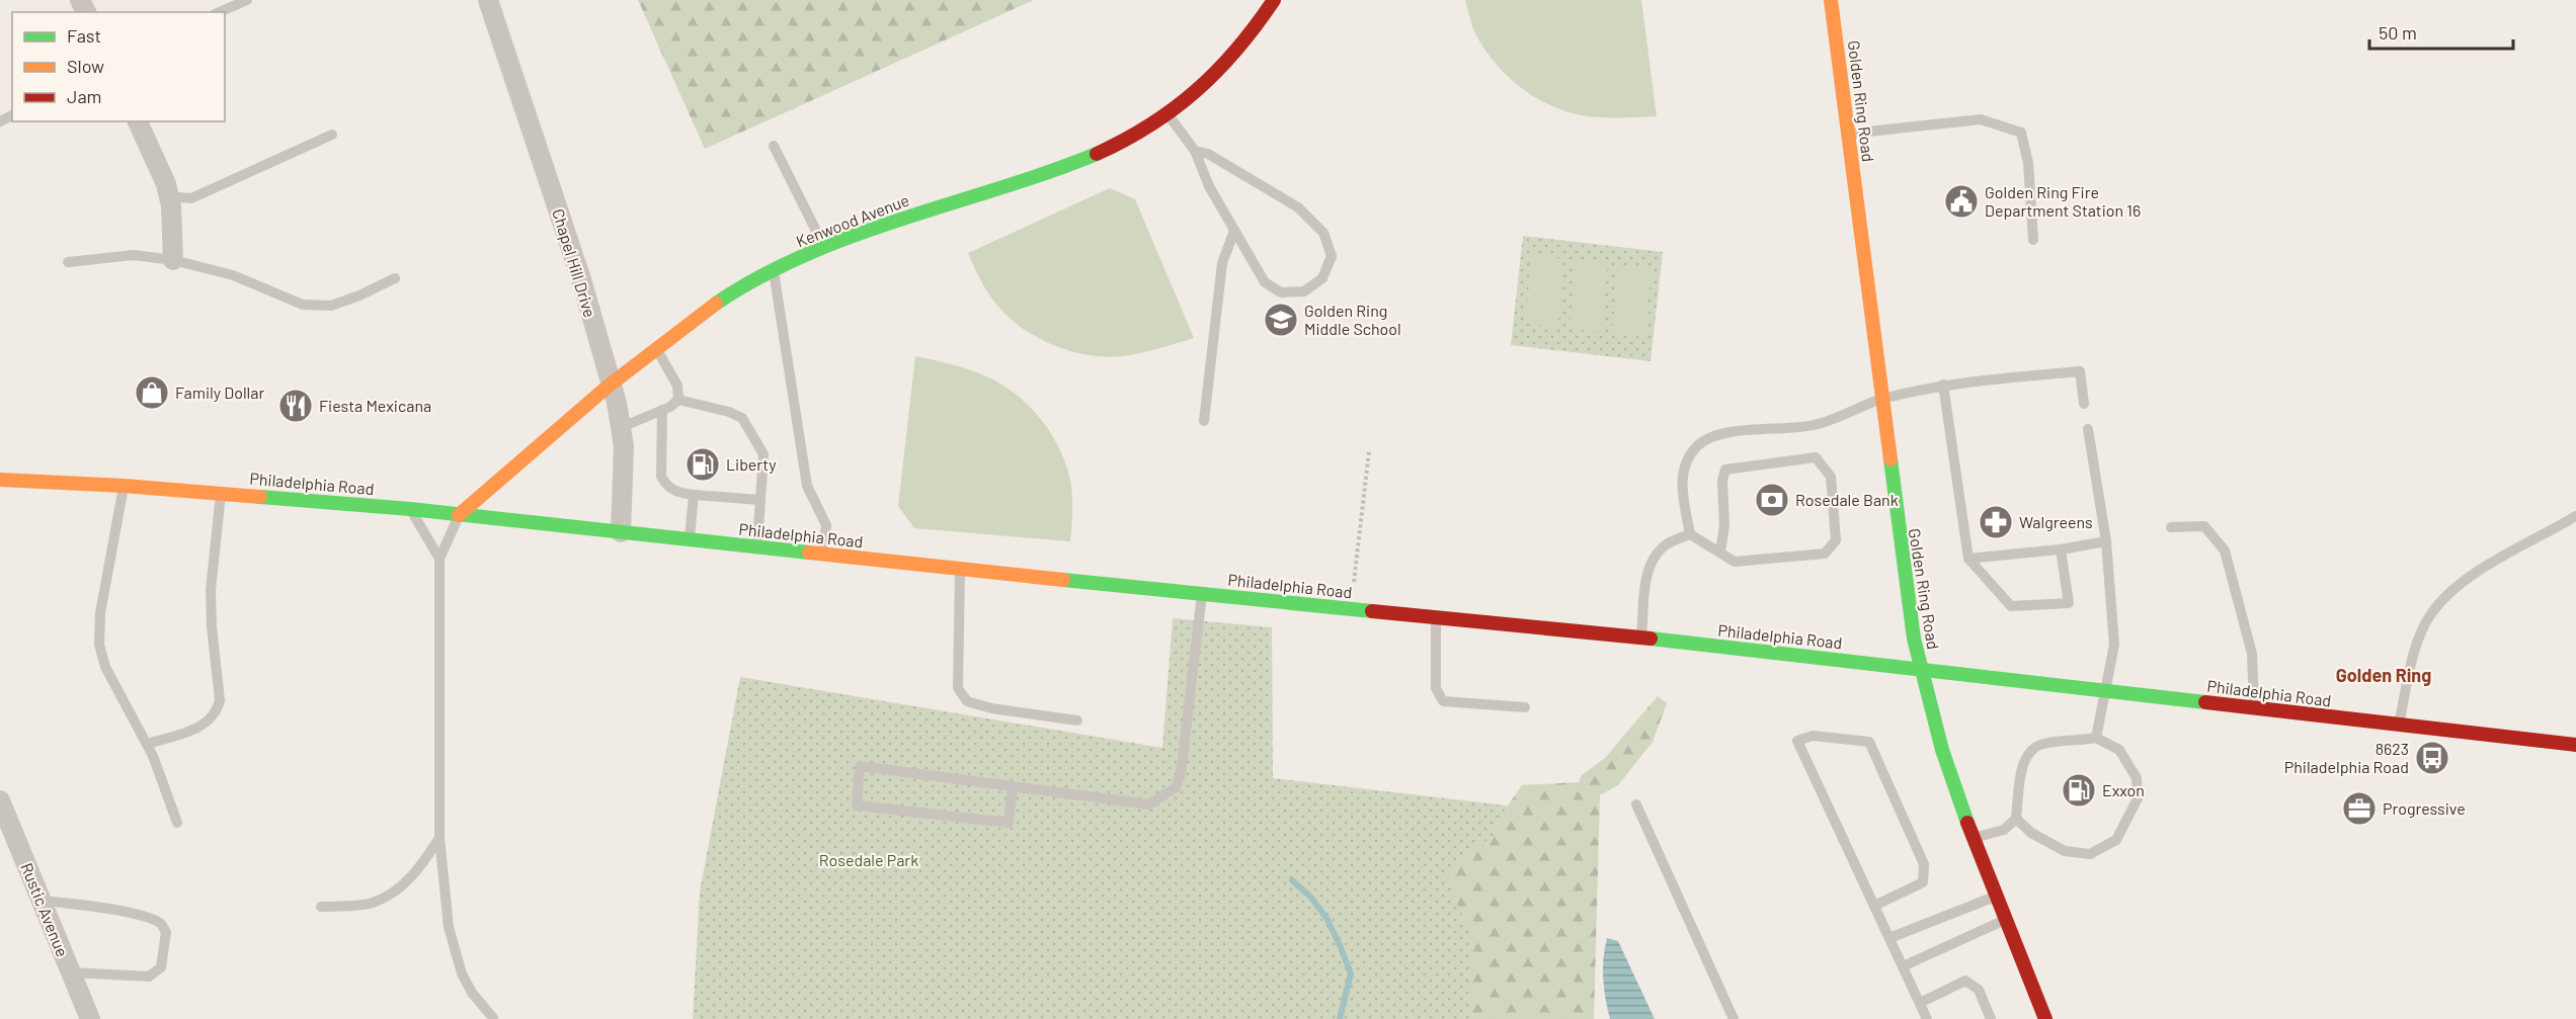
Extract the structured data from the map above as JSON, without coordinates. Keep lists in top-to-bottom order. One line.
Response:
{"streets":{"main road":["Golden Ring Road","Kenwood Avenue","Philadelphia Road"],"street":["Chapel Hill Drive","Rustic Avenue"]},"crossings":[["Golden Ring Road","Philadelphia Road"],["Kenwood Avenue","Chapel Hill Drive"],["Kenwood Avenue","Philadelphia Road"],["Chapel Hill Drive","Philadelphia Road"]],"districts":["Golden Ring"],"parks":["Rosedale Park"],"places":{"public building":["Golden Ring Fire Department Station 16"],"school or university":["Golden Ring Middle School"],"shop":["Family Dollar"],"restaurant":["Fiesta Mexicana"],"fuel station":["Liberty","Exxon"],"bank":["Rosedale Bank"],"pharmacy":["Walgreens"],"bus stop":["8623 Philadelphia Road"],"office":["Progressive"]},"legend":["Fast","Slow","Jam"],"scale_bar":"50 m"}
